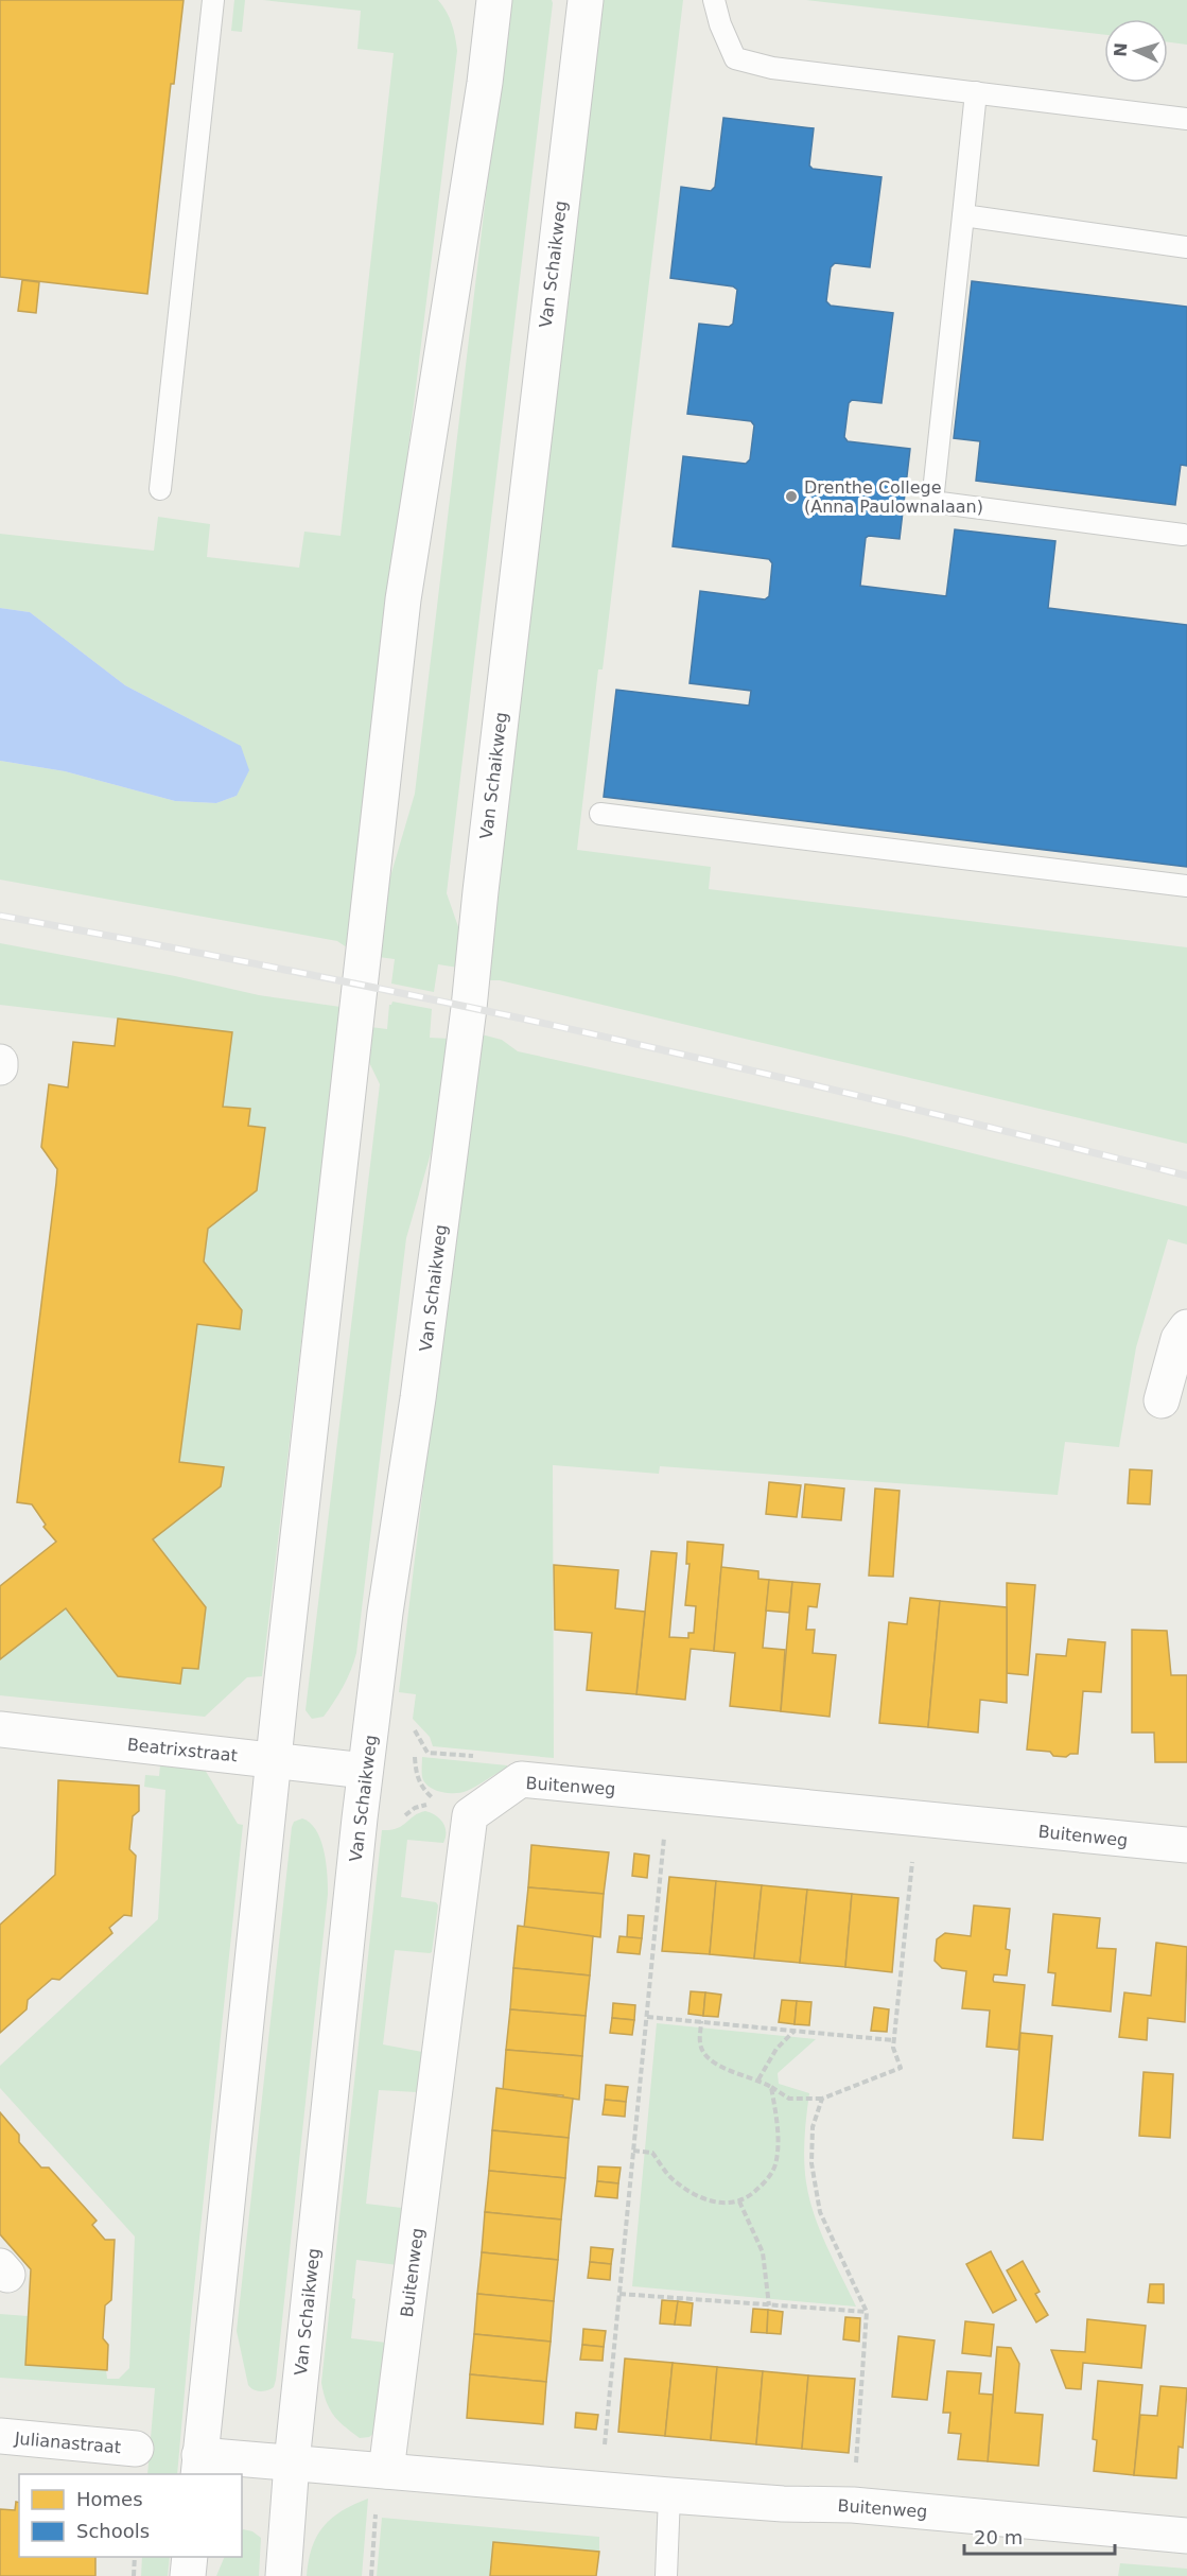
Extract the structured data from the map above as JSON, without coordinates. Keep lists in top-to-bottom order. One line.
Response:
{"streets":{"street":["Van Schaikweg","Beatrixstraat","Buitenweg","Julianastraat"]},"crossings":[["Van Schaikweg","Beatrixstraat"],["Van Schaikweg","Buitenweg"]],"places":["Drenthe College (Anna Paulownalaan)"],"legend":["Homes","Schools"],"scale_bar":"20 m","north":"left"}
